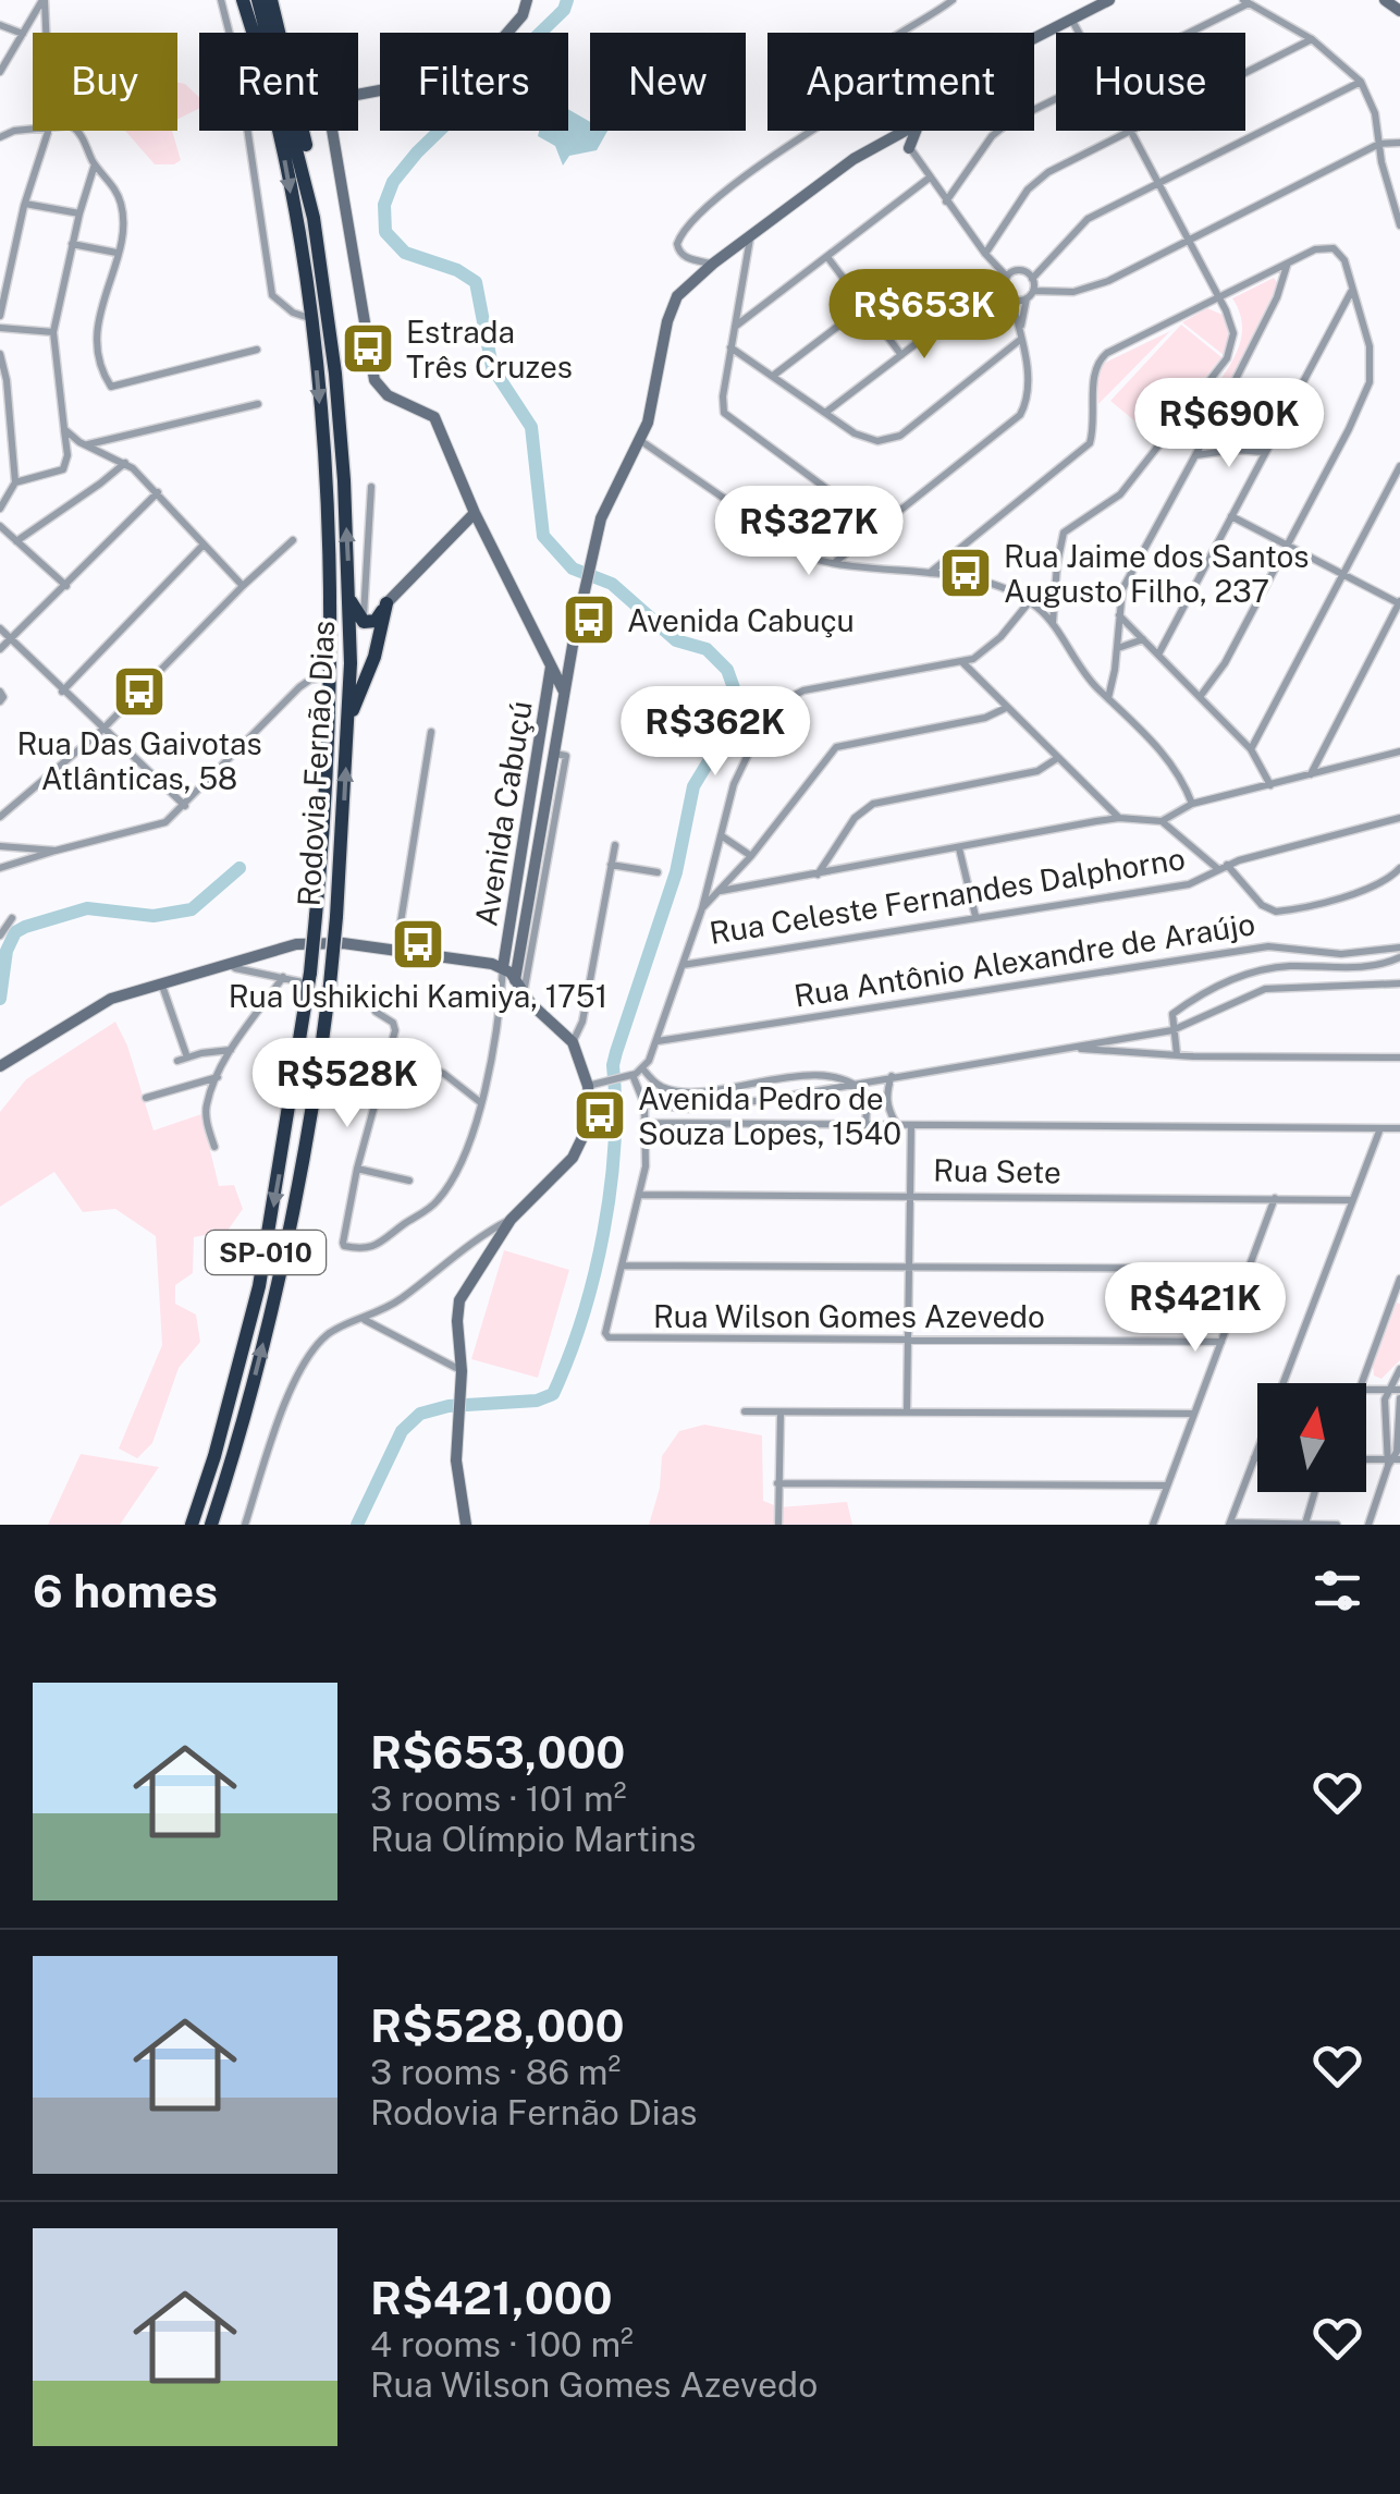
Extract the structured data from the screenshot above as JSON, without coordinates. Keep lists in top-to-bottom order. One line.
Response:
{"streets":{"highway":["Rodovia Fernão Dias","SP-010"],"main road":["Avenida Cabuçú"],"street":["Rua Celeste Fernandes Dalphorno","Rua Antônio Alexandre de Araújo","Rua Sete","Rua Wilson Gomes Azevedo"]},"places":{"bus stop":["Estrada Três Cruzes","Rua Jaime dos Santos Augusto Filho, 237","Avenida Cabuçu","Rua Das Gaivotas Atlânticas, 58","Rua Ushikichi Kamiya, 1751","Avenida Pedro de Souza Lopes, 1540"]},"north":"top","page":{"chip":["Buy","Rent","Filters","New","Apartment","House"],"price":["R$653K","R$690K","R$327K","R$362K","R$528K","R$421K"],"heading":"6 homes","list":[{"name":"R$653,000","note":"3 rooms · 101 m² · Rua Olímpio Martins"},{"name":"R$528,000","note":"3 rooms · 86 m² · Rodovia Fernão Dias"},{"name":"R$421,000","note":"4 rooms · 100 m² · Rua Wilson Gomes Azevedo"}]}}
